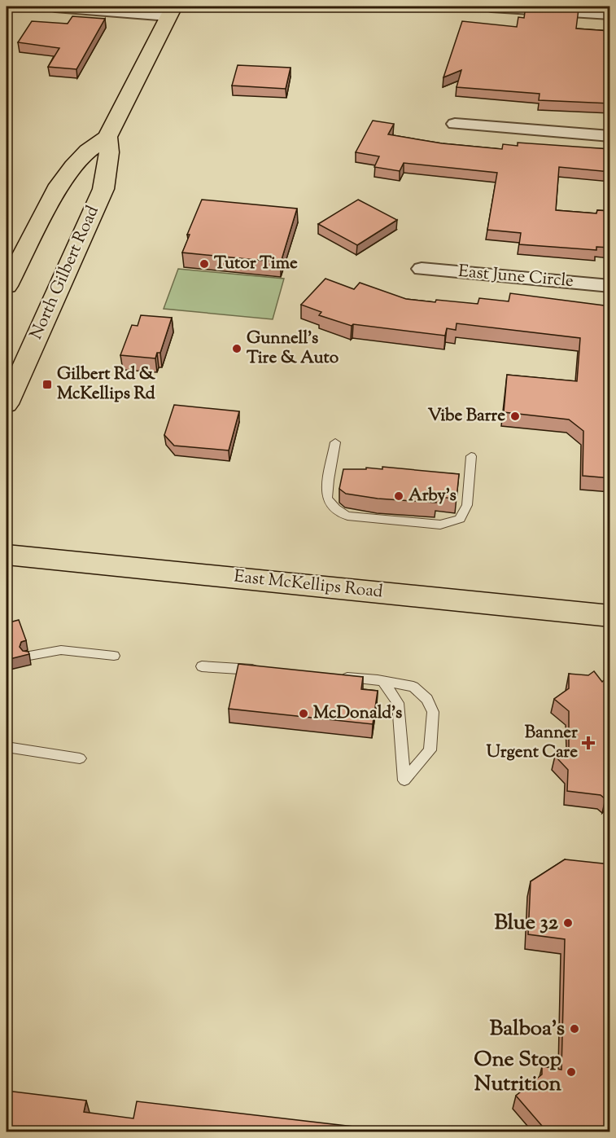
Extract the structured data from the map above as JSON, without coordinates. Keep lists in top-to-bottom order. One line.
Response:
{"streets":{"main road":["North Gilbert Road","East McKellips Road"],"street":["East June Circle"]},"places":{"other":["Tutor Time","Gunnell's Tire & Auto","Vibe Barre","Arby's","McDonald's","Blue 32","Balboa’s","One Stop Nutrition"],"transit":["Gilbert Rd & McKellips Rd"],"health":["Banner Urgent Care"]}}
